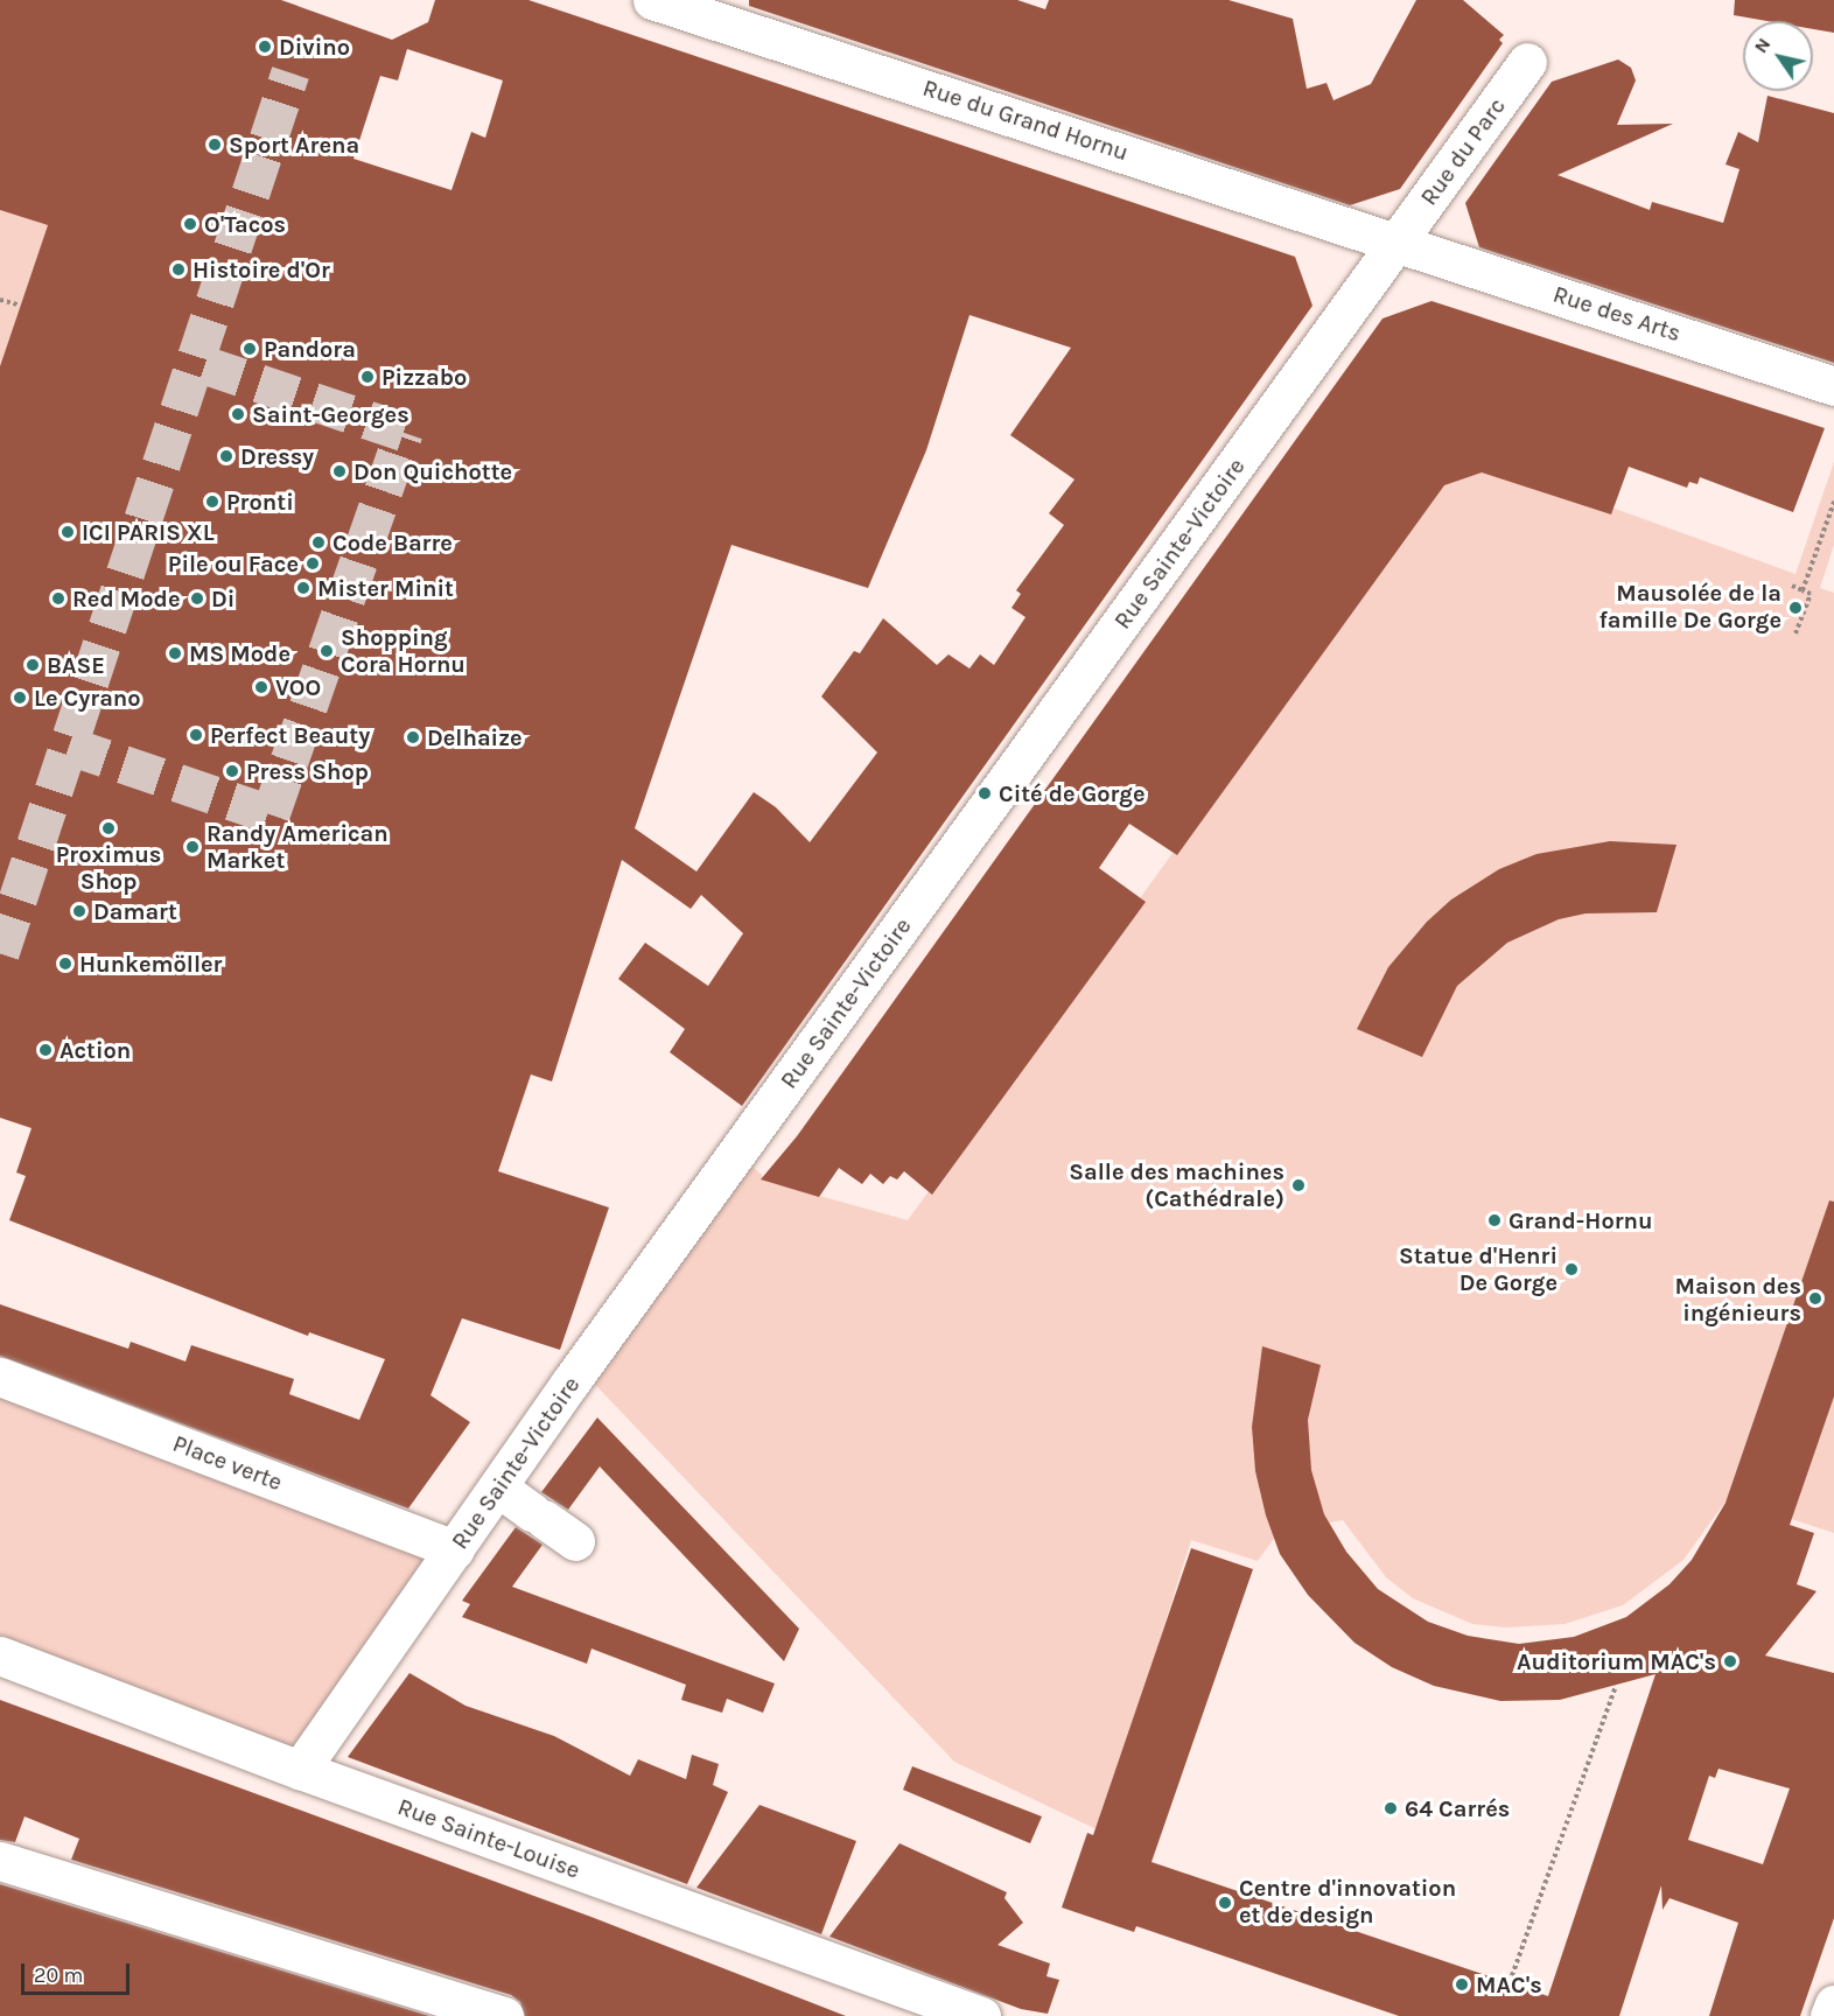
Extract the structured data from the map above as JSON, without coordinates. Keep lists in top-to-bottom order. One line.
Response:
{"streets":{"street":["Rue du Grand Hornu","Rue du Parc","Rue des Arts","Rue Sainte-Victoire","Place verte","Rue Sainte-Louise"]},"crossings":[["Rue du Grand Hornu","Rue du Parc"],["Rue du Grand Hornu","Rue des Arts"],["Rue du Grand Hornu","Rue Sainte-Victoire"],["Rue du Parc","Rue des Arts"],["Rue du Parc","Rue Sainte-Victoire"],["Rue des Arts","Rue Sainte-Victoire"],["Rue Sainte-Victoire","Place verte"],["Rue Sainte-Victoire","Rue Sainte-Louise"]],"places":["Divino","Sport Arena","O'Tacos","Histoire d'Or","Pandora","Pizzabo","Saint-Georges","Dressy","Don Quichotte","Pronti","ICI PARIS XL","Code Barre","Pile ou Face","Mister Minit","Red Mode","Di","Mausolée de la famille De Gorge","Shopping Cora Hornu","MS Mode","BASE","VOO","Le Cyrano","Perfect Beauty","Delhaize","Press Shop","Cité de Gorge","Proximus Shop","Randy American Market","Damart","Hunkemöller","Action","Salle des machines (Cathédrale)","Grand-Hornu","Statue d'Henri De Gorge","Maison des ingénieurs","Auditorium MAC's","64 Carrés","Centre d'innovation et de design","MAC's"],"scale_bar":"20 m","north":"top left"}
